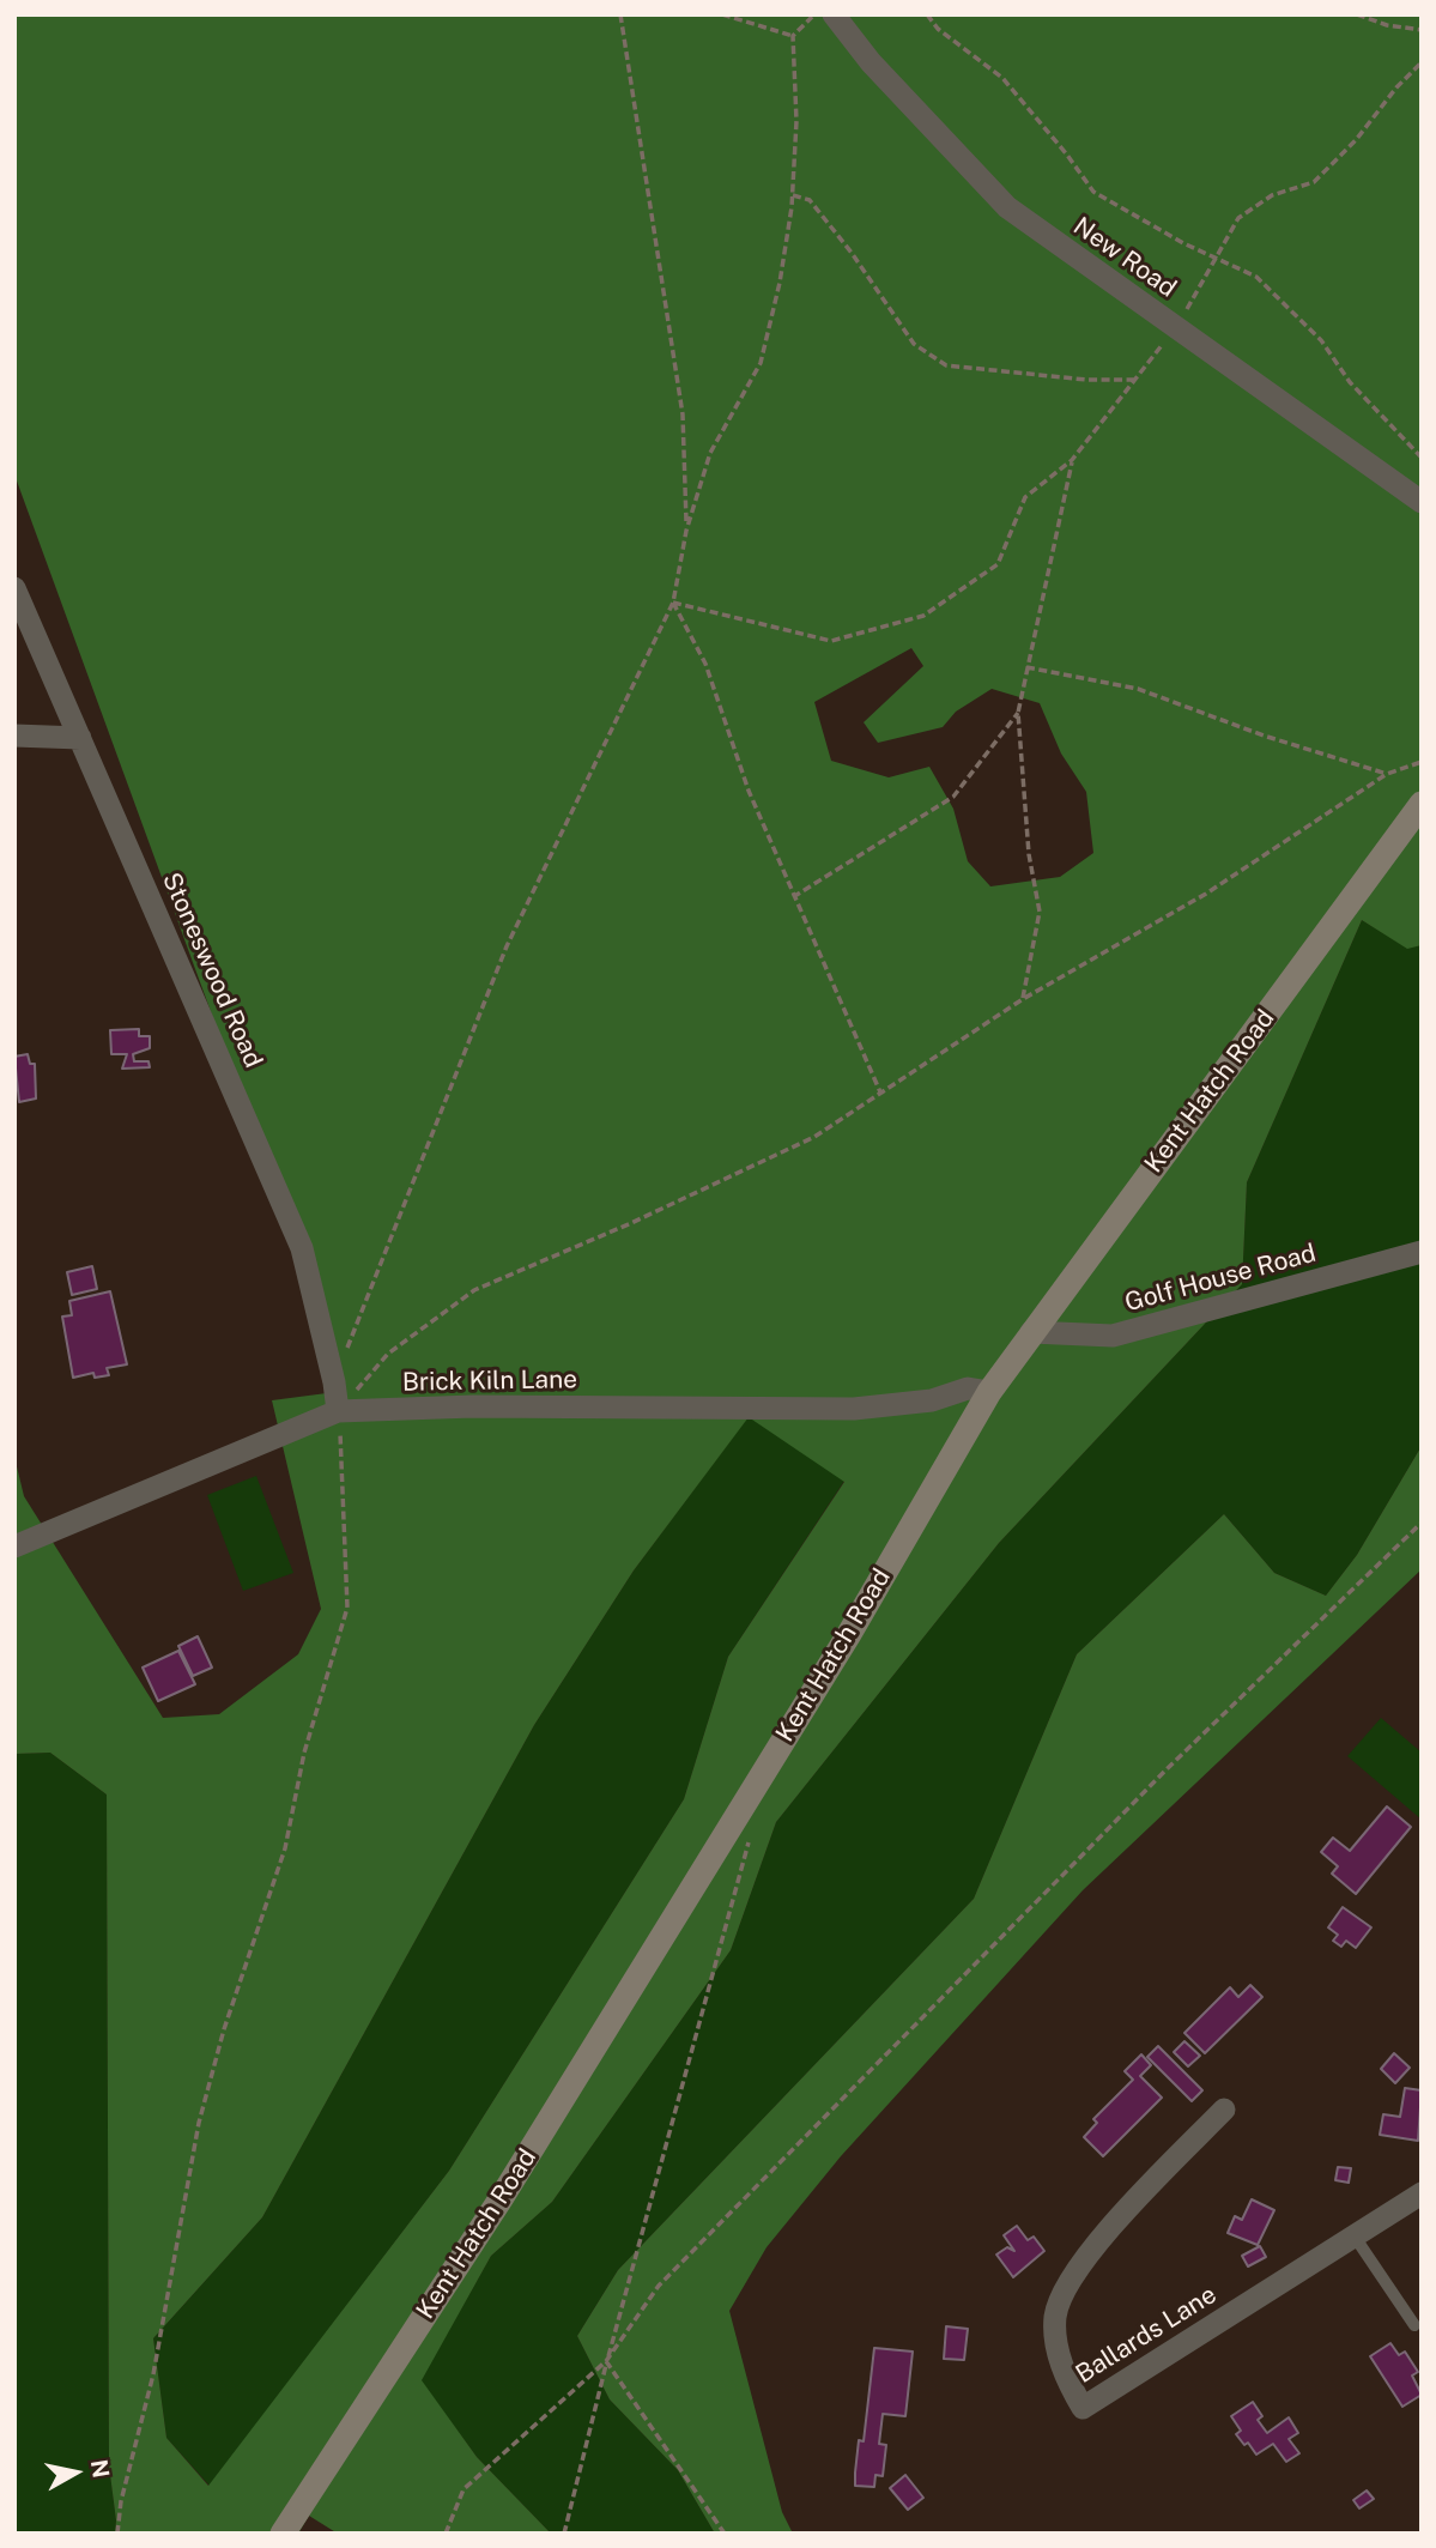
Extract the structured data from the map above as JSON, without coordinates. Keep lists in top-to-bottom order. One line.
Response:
{"streets":{"main road":["Kent Hatch Road"],"street":["New Road","Stoneswood Road","Golf House Road","Brick Kiln Lane","Ballards Lane"]},"crossings":[["Stoneswood Road","Brick Kiln Lane"],["Kent Hatch Road","Golf House Road"],["Kent Hatch Road","Brick Kiln Lane"]],"north":"right"}
